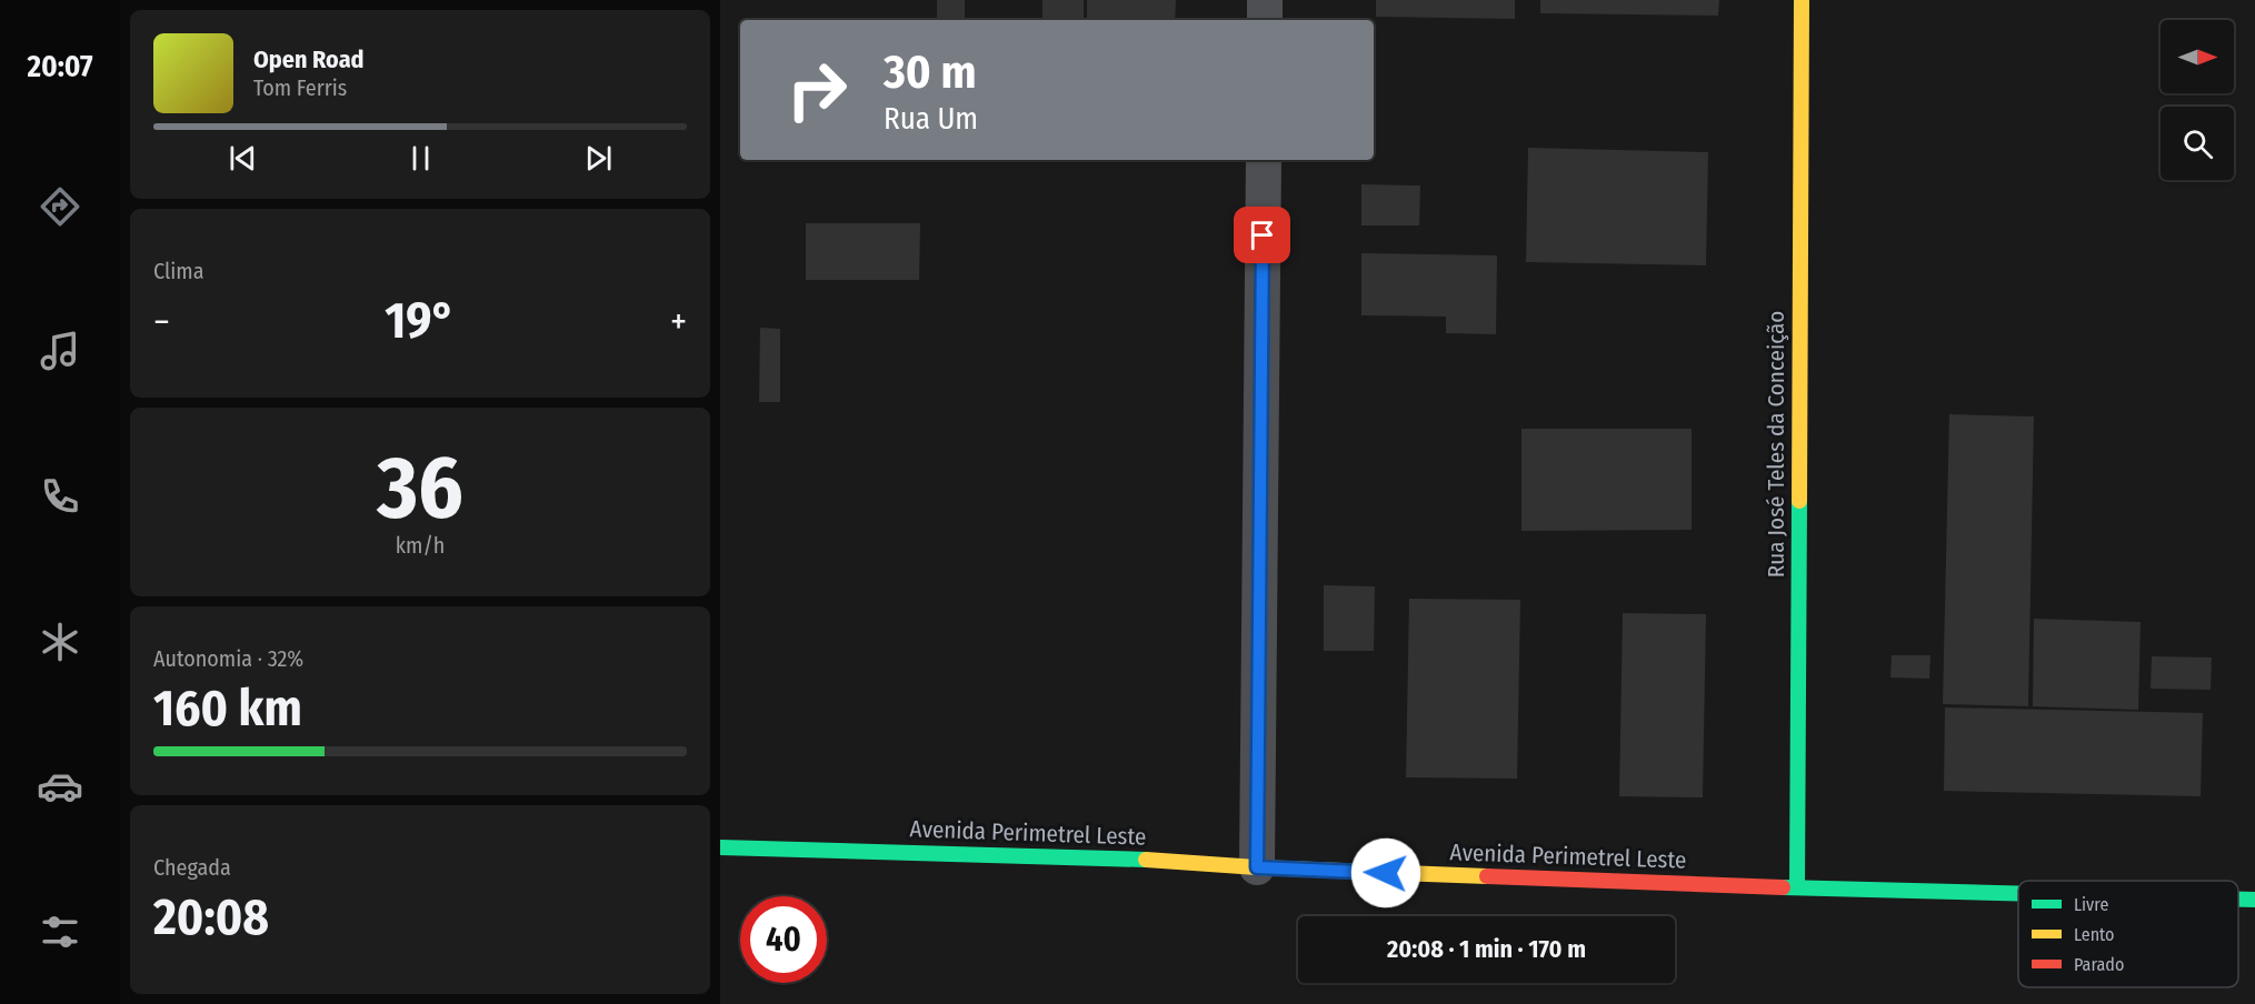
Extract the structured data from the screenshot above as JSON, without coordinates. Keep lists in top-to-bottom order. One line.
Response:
{"streets":{"street":["Rua José Teles da Conceição","Avenida Perimetrel Leste"]},"crossings":[["Rua José Teles da Conceição","Avenida Perimetrel Leste"]],"legend":["Livre","Lento","Parado"],"north":"right","page":{"tabs":"20:07","turn":["30 m","Rua Um"],"song":["Open Road","Tom Ferris"],"tile":["Clima",["36","km/h"],["Autonomia · 32%","160 km"],["Chegada","20:08"]],"heat":["−","19°","+"],"limit":"40","trip":"20:08 · 1 min · 170 m"}}
